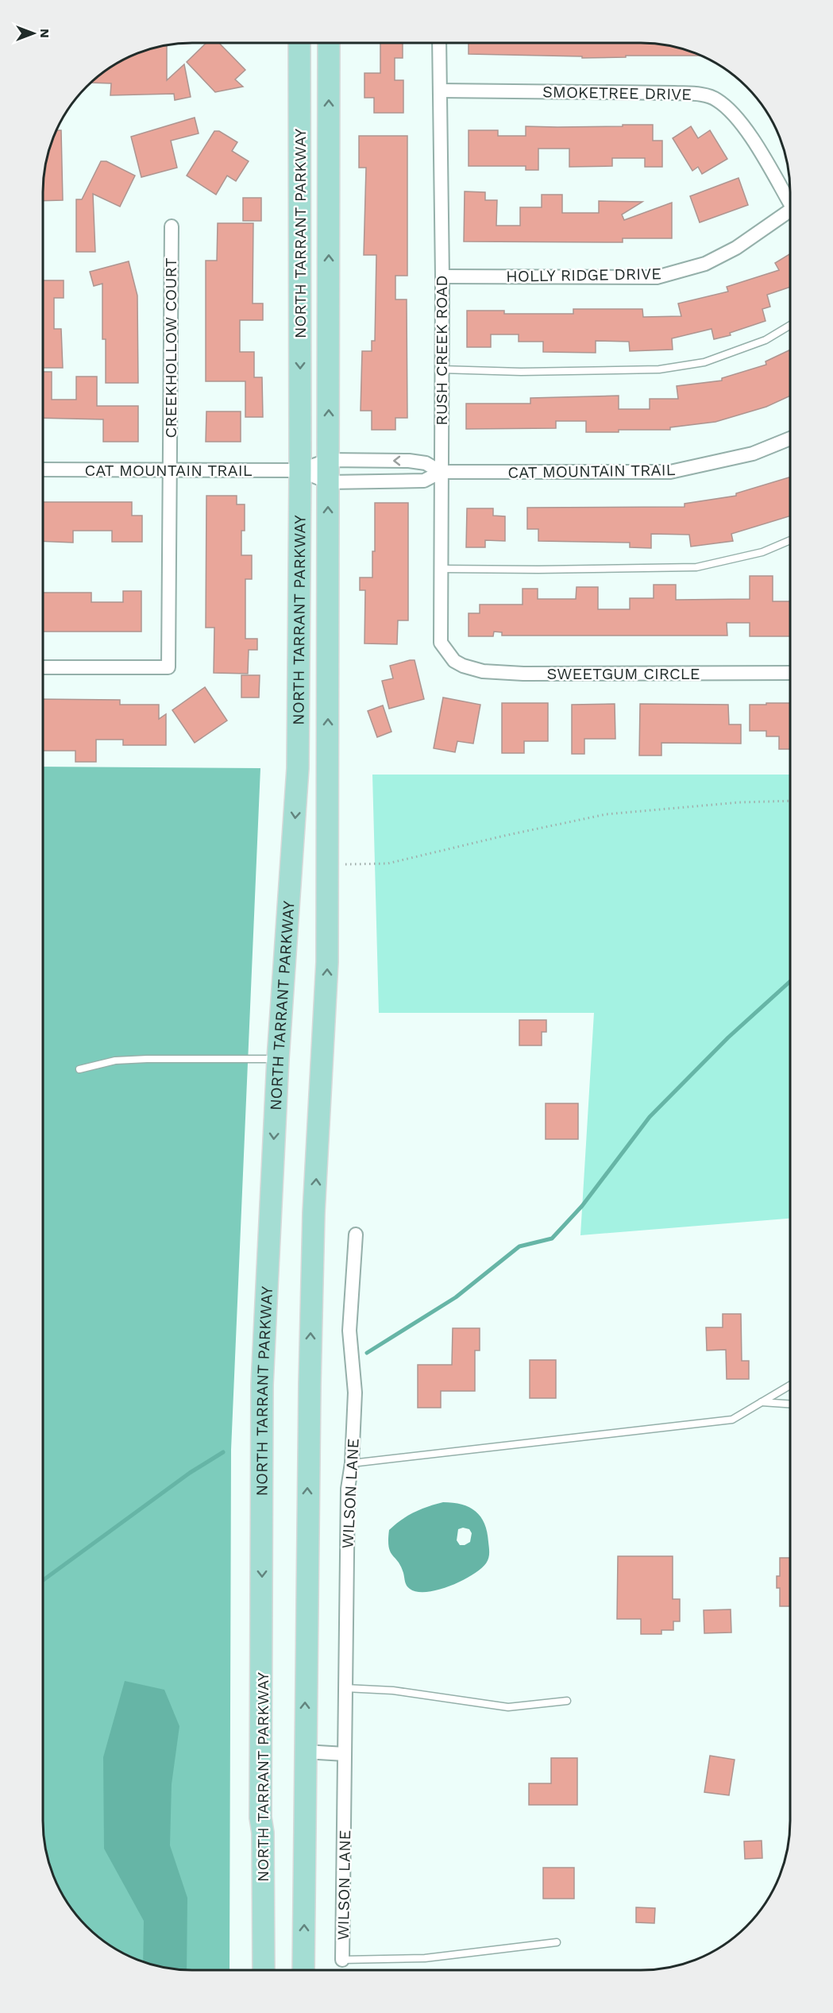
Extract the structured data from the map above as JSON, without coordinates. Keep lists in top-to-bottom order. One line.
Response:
{"streets":{"main road":["NORTH TARRANT PARKWAY"],"street":["SMOKETREE DRIVE","HOLLY RIDGE DRIVE","CREEKHOLLOW COURT","RUSH CREEK ROAD","CAT MOUNTAIN TRAIL","SWEETGUM CIRCLE","WILSON LANE"]},"crossings":[["SMOKETREE DRIVE","RUSH CREEK ROAD"],["NORTH TARRANT PARKWAY","CAT MOUNTAIN TRAIL"],["HOLLY RIDGE DRIVE","RUSH CREEK ROAD"],["CREEKHOLLOW COURT","CAT MOUNTAIN TRAIL"],["RUSH CREEK ROAD","CAT MOUNTAIN TRAIL"],["RUSH CREEK ROAD","SWEETGUM CIRCLE"]],"north":"right"}
